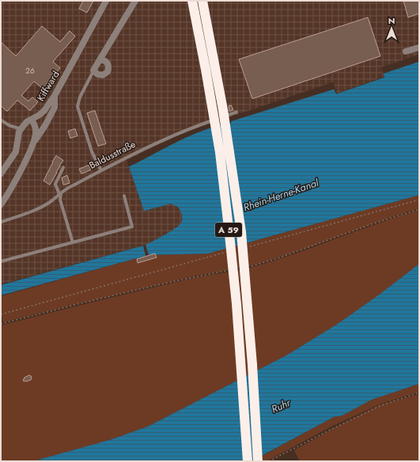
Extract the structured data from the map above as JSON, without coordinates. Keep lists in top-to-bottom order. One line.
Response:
{"streets":{"highway":["A 59"],"street":["Kiffward"],"lane":["Baldusstraße"]},"water":["Rhein-Herne-Kanal","Ruhr"],"house_numbers":["26"],"north":"top"}
